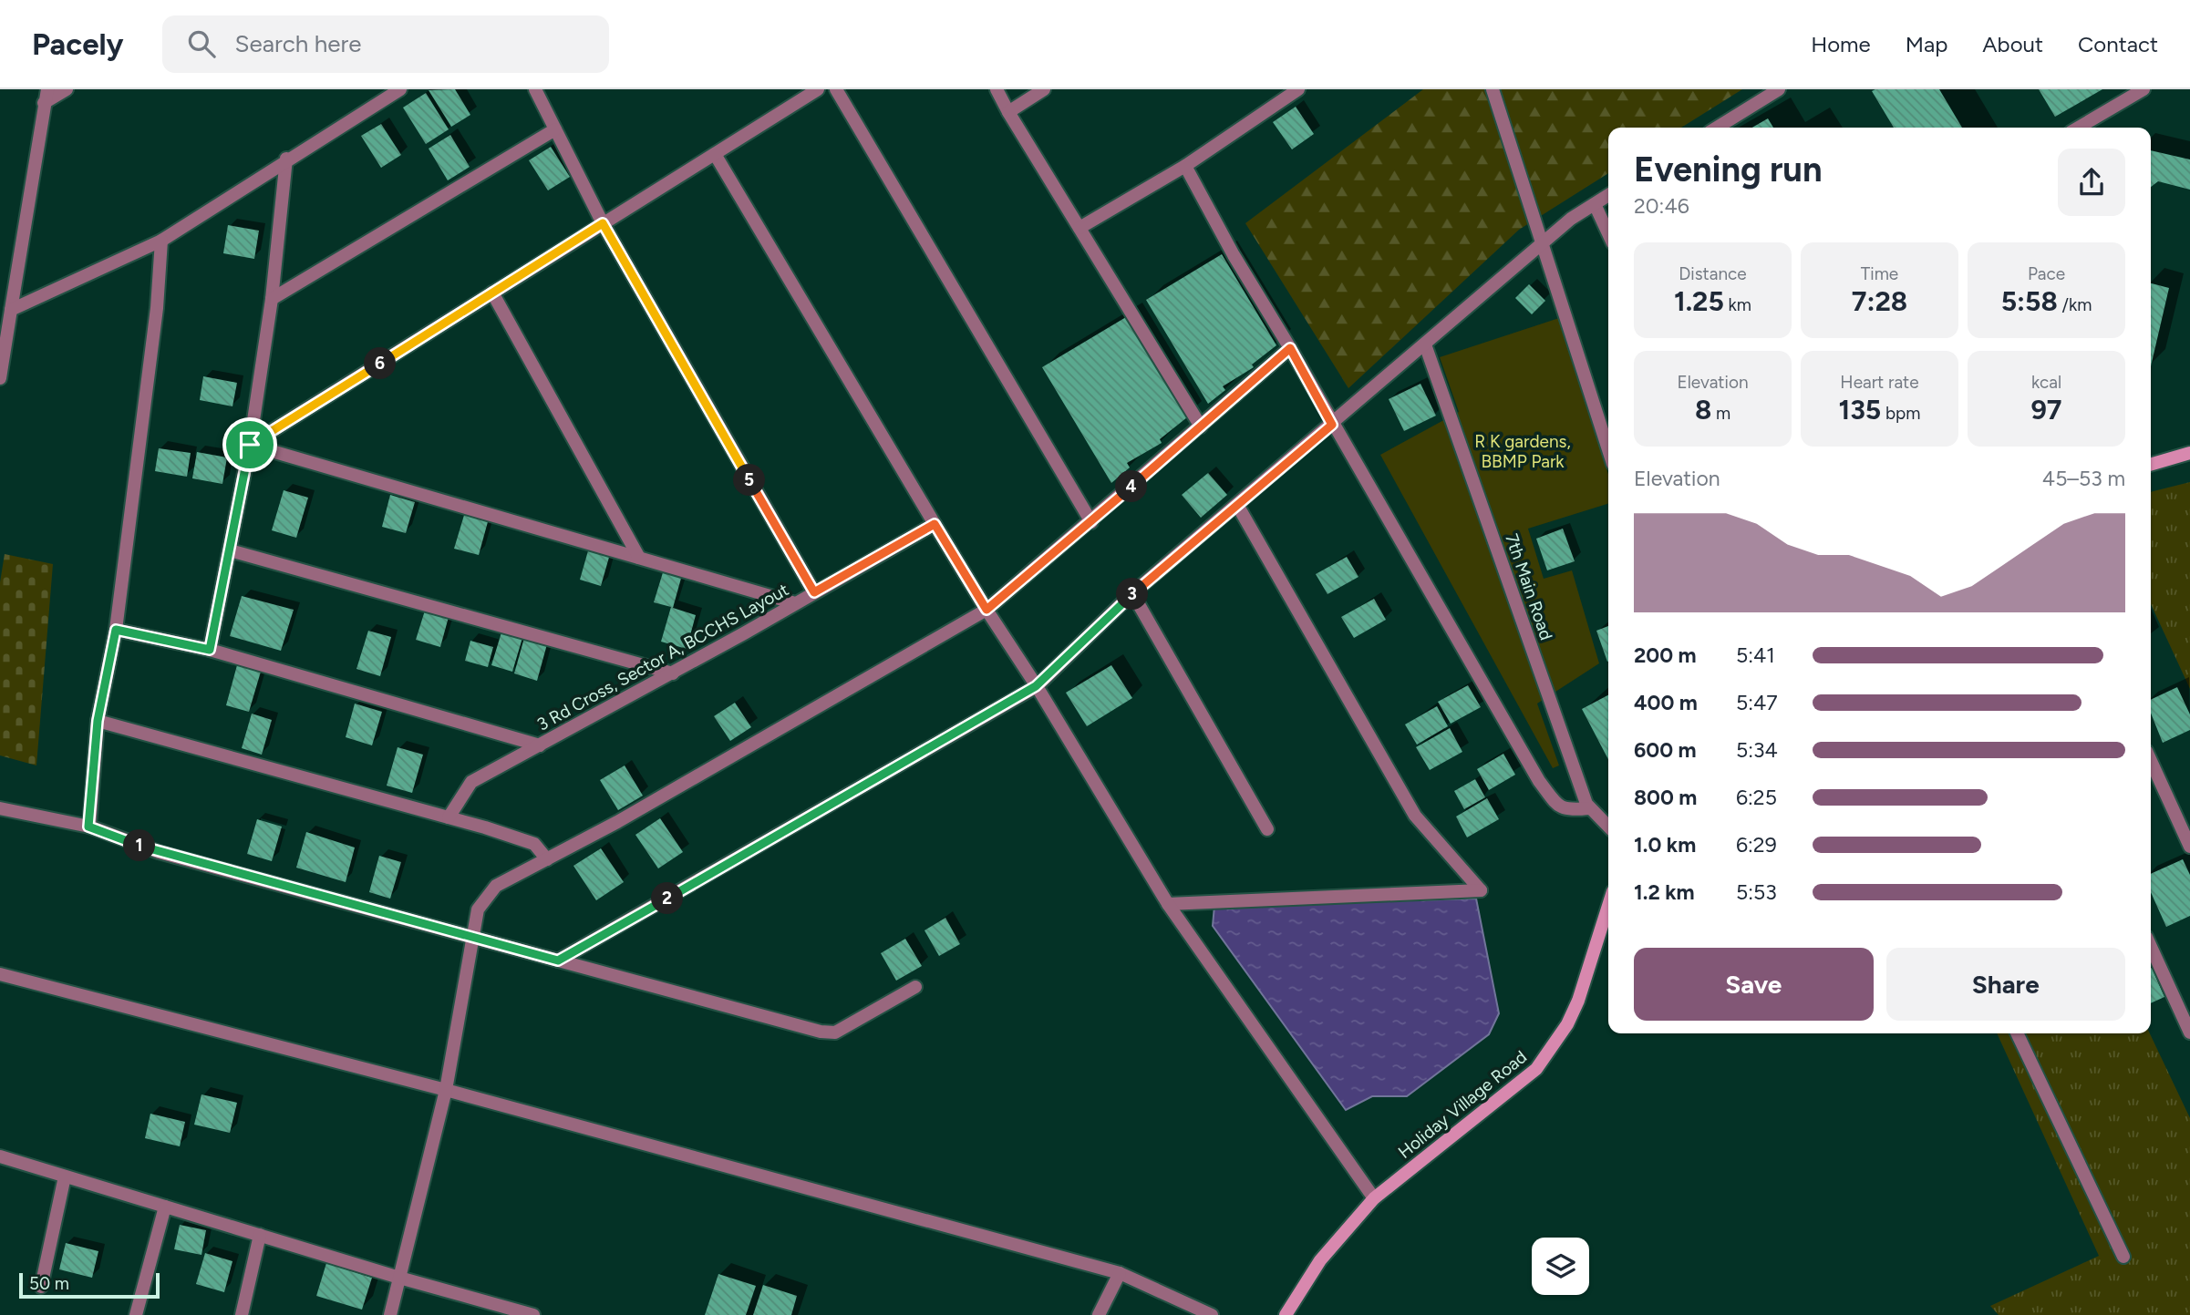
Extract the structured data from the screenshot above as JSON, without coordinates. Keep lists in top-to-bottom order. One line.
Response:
{"streets":{"street":["7th Main Road","3 Rd Cross, Sector A, BCCHS Layout","Holiday Village Road"]},"parks":["R K gardens, BBMP Park"],"scale_bar":"50 m","page":{"header":"Pacely","search":"Search here","nav":["Home","Map","About","Contact"],"heading":["Evening run","20:46"],"stats":[["Distance","1.25 km"],["Time","7:28"],["Pace","5:58 /km"],["Elevation","8 m"],["Heart rate","135 bpm"],["kcal","97"]],"pins":["6","5","4","3","1","2"],"chart":["Elevation","45–53 m"],"list":[{"name":"200 m","note":"5:41"},{"name":"400 m","note":"5:47"},{"name":"600 m","note":"5:34"},{"name":"800 m","note":"6:25"},{"name":"1.0 km","note":"6:29"},{"name":"1.2 km","note":"5:53"}],"buttons":["Save","Share"],"scale":"50 m"}}
